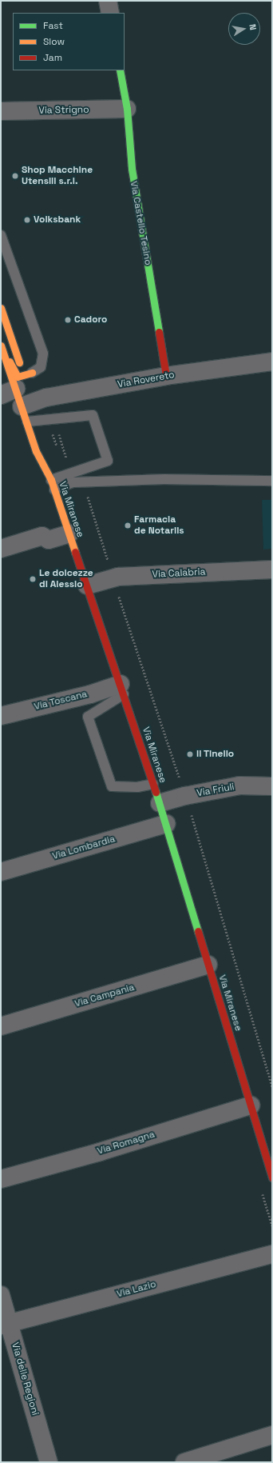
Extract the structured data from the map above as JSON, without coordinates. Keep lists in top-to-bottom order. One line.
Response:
{"streets":{"street":["Via Strigno","Via Castello Tesino","Via Rovereto","Via Miranese","Via Calabria","Via Toscana","Via Friuli","Via Lombardia","Via Campania","Via Romagna","Via Lazio","Via delle Regioni"]},"crossings":[["Via Strigno","Via Castello Tesino"],["Via Castello Tesino","Via Rovereto"],["Via Rovereto","Via Miranese"],["Via Miranese","Via Calabria"],["Via Miranese","Via Toscana"],["Via Miranese","Via Friuli"],["Via Miranese","Via Lombardia"],["Via Miranese","Via Campania"],["Via Miranese","Via Romagna"],["Via Lazio","Via delle Regioni"]],"places":["Shop Macchine Utensili s.r.l.","Volksbank","Cadoro","Farmacia de Notariis","Le dolcezze di Alessio","Il Tinello"],"legend":["Fast","Slow","Jam"],"north":"right"}
